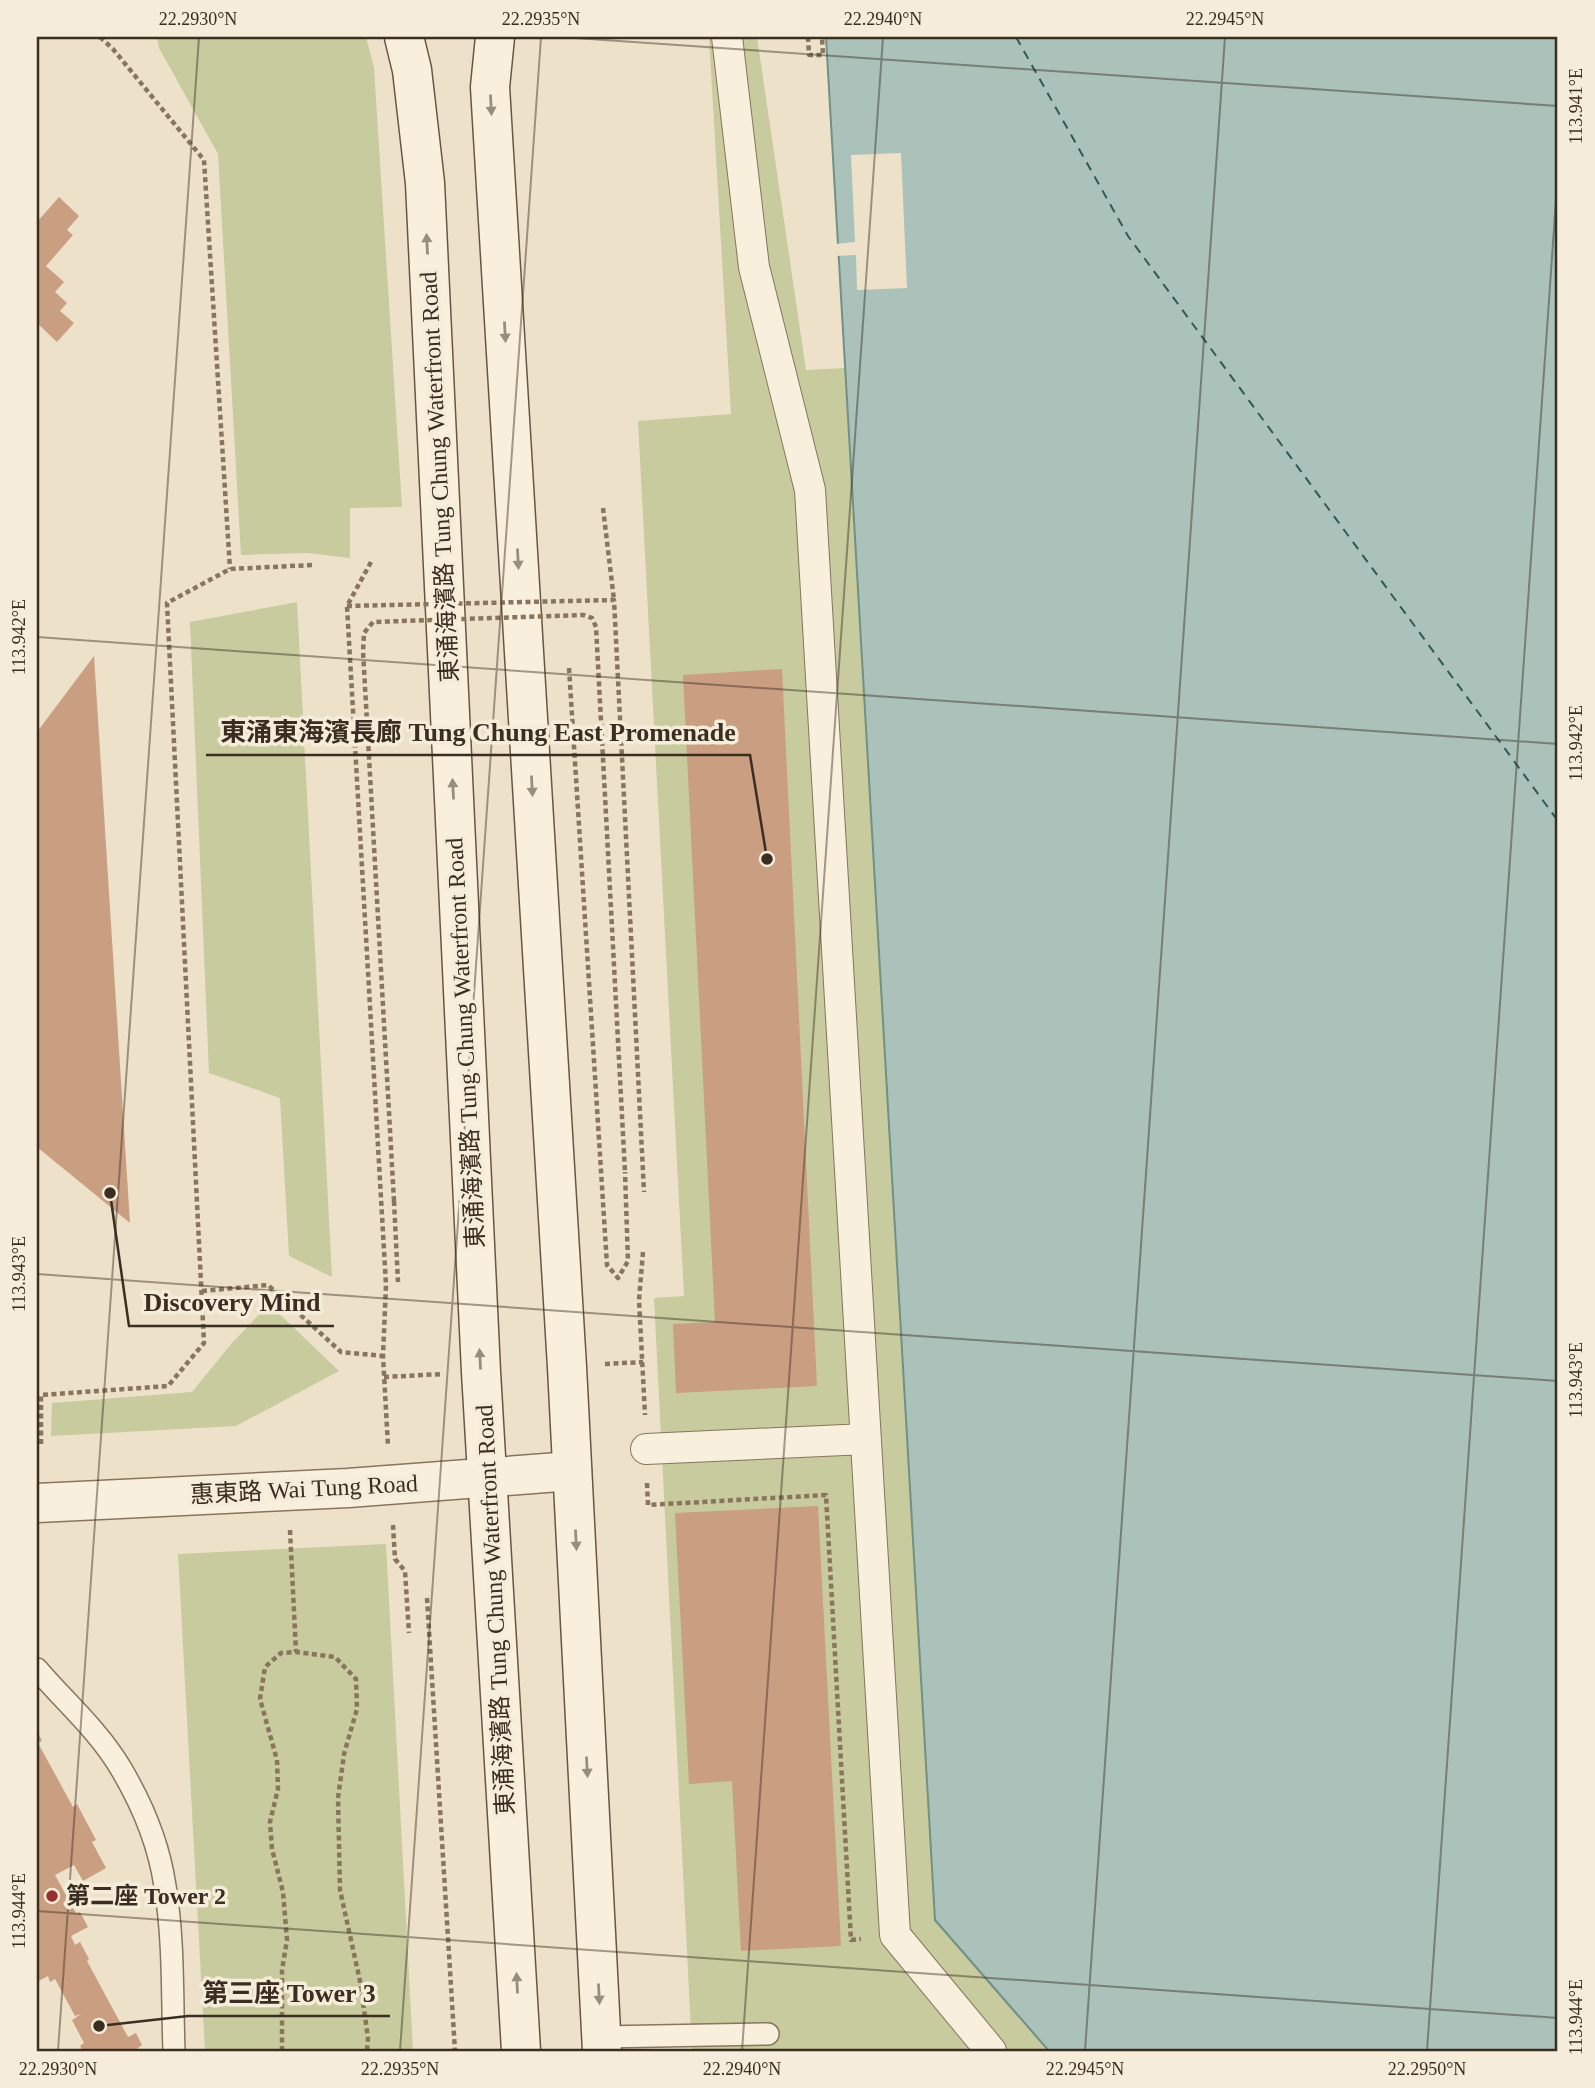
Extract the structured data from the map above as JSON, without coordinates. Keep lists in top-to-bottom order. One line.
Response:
{"streets":{"main road":["東涌海濱路 Tung Chung Waterfront Road","惠東路 Wai Tung Road"]},"crossings":[["東涌海濱路 Tung Chung Waterfront Road","惠東路 Wai Tung Road"]],"places":["東涌東海濱長廊 Tung Chung East Promenade","Discovery Mind","第二座 Tower 2","第三座 Tower 3"],"coordinates":["22.2930°N","22.2935°N","22.2940°N","22.2945°N","113.941°E","113.942°E","113.943°E","113.944°E","22.2950°N"]}
